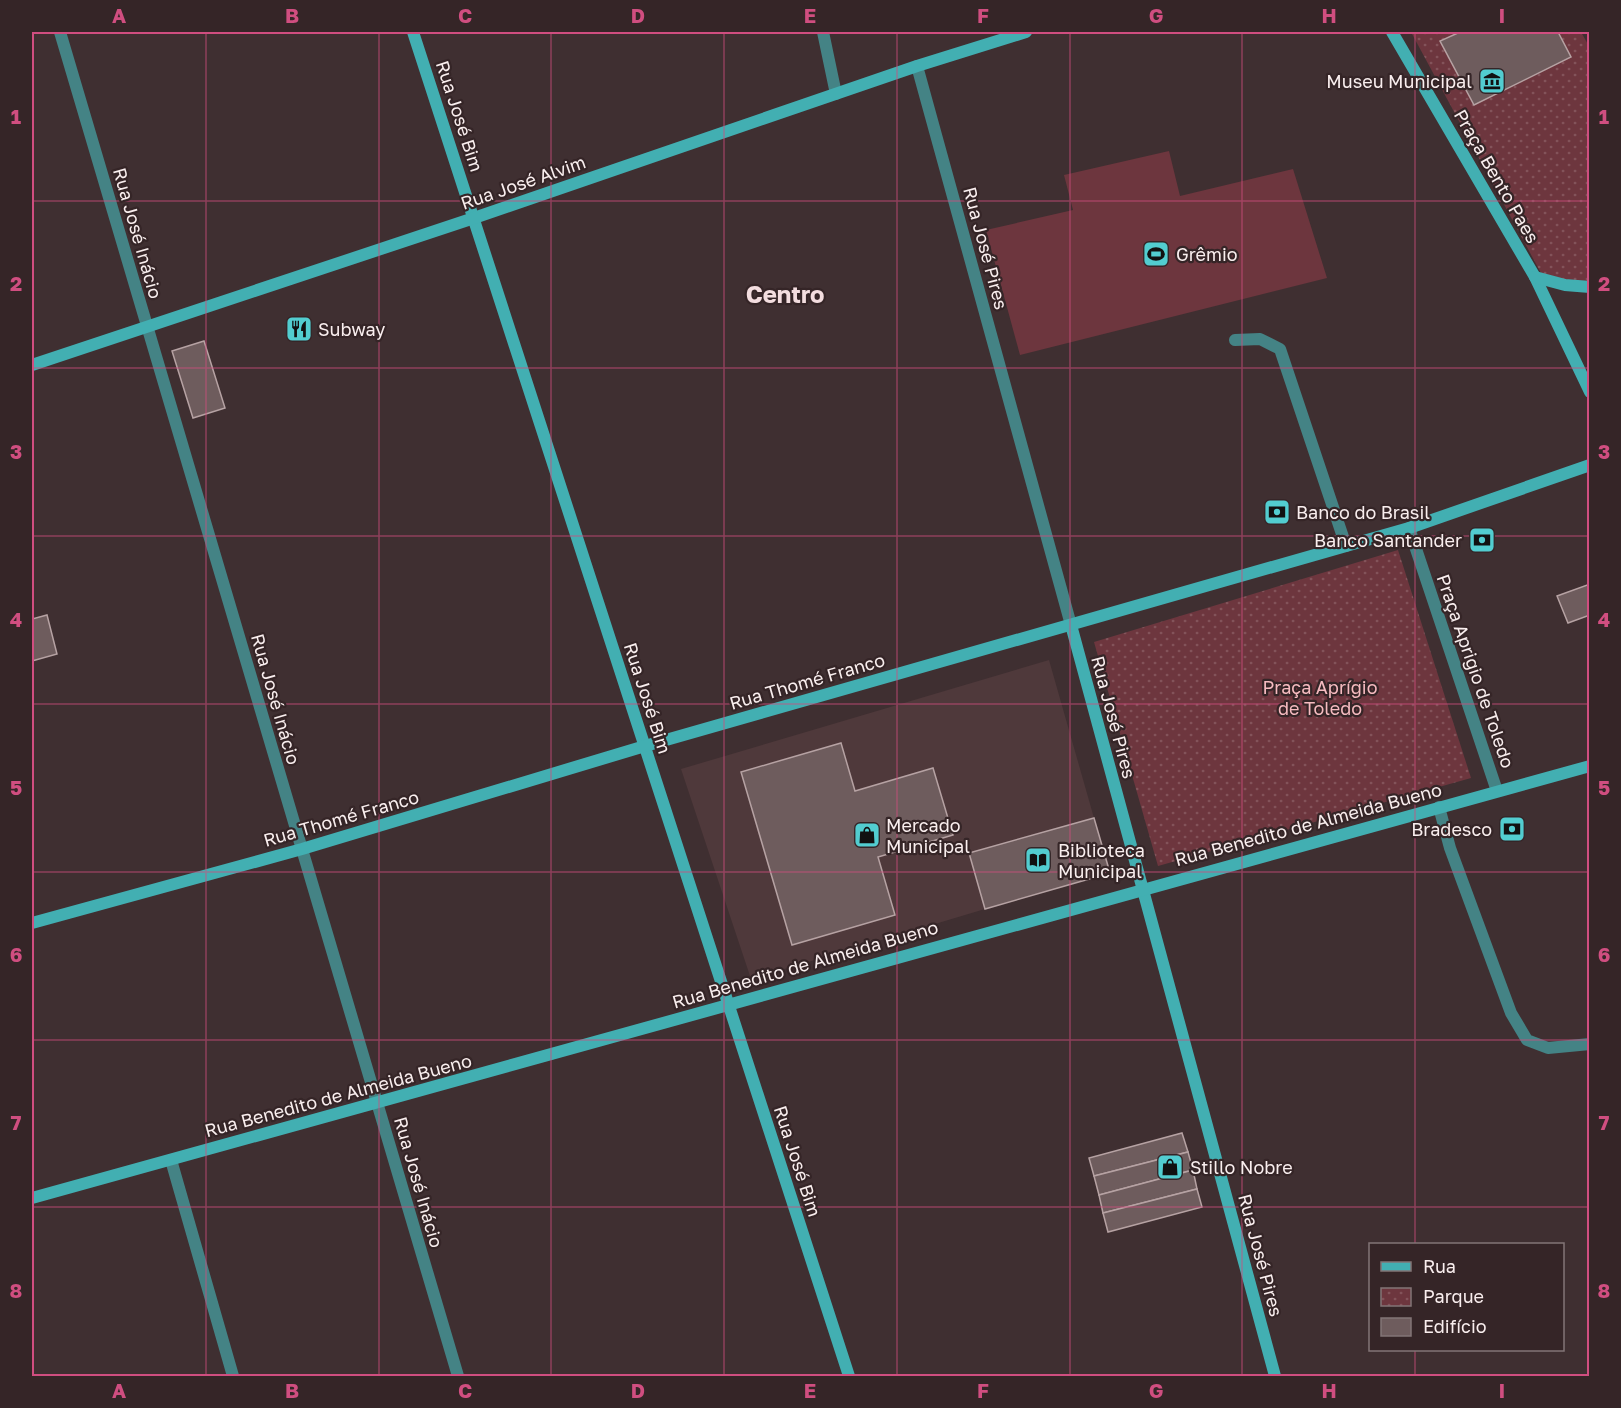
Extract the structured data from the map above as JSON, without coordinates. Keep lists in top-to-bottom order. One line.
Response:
{"streets":{"street":["Rua José Bim","Praça Bento Paes","Rua José Alvim","Rua José Inácio","Rua José Pires","Praça Aprigio de Toledo","Rua Thomé Franco","Rua Benedito de Almeida Bueno"]},"crossings":[["Rua José Bim","Rua José Alvim"],["Rua José Bim","Rua Thomé Franco"],["Rua José Bim","Rua Benedito de Almeida Bueno"],["Rua José Alvim","Rua José Inácio"],["Rua José Alvim","Rua José Pires"],["Rua José Inácio","Rua Thomé Franco"],["Rua José Inácio","Rua Benedito de Almeida Bueno"],["Rua José Pires","Rua Thomé Franco"],["Rua José Pires","Rua Benedito de Almeida Bueno"],["Praça Aprigio de Toledo","Rua Thomé Franco"],["Praça Aprigio de Toledo","Rua Benedito de Almeida Bueno"]],"districts":["Centro"],"parks":["Praça Aprígio de Toledo"],"places":{"museum":["Museu Municipal"],"sports":["Grêmio"],"restaurant":["Subway"],"bank":["Banco do Brasil","Banco Santander","Bradesco"],"shop":["Mercado Municipal","Stillo Nobre"],"library":["Biblioteca Municipal"]},"legend":["Rua","Parque","Edifício"],"grid":{"columns":["A","B","C","D","E","F","G","H","I"],"rows":["1","2","3","4","5","6","7","8"]}}
